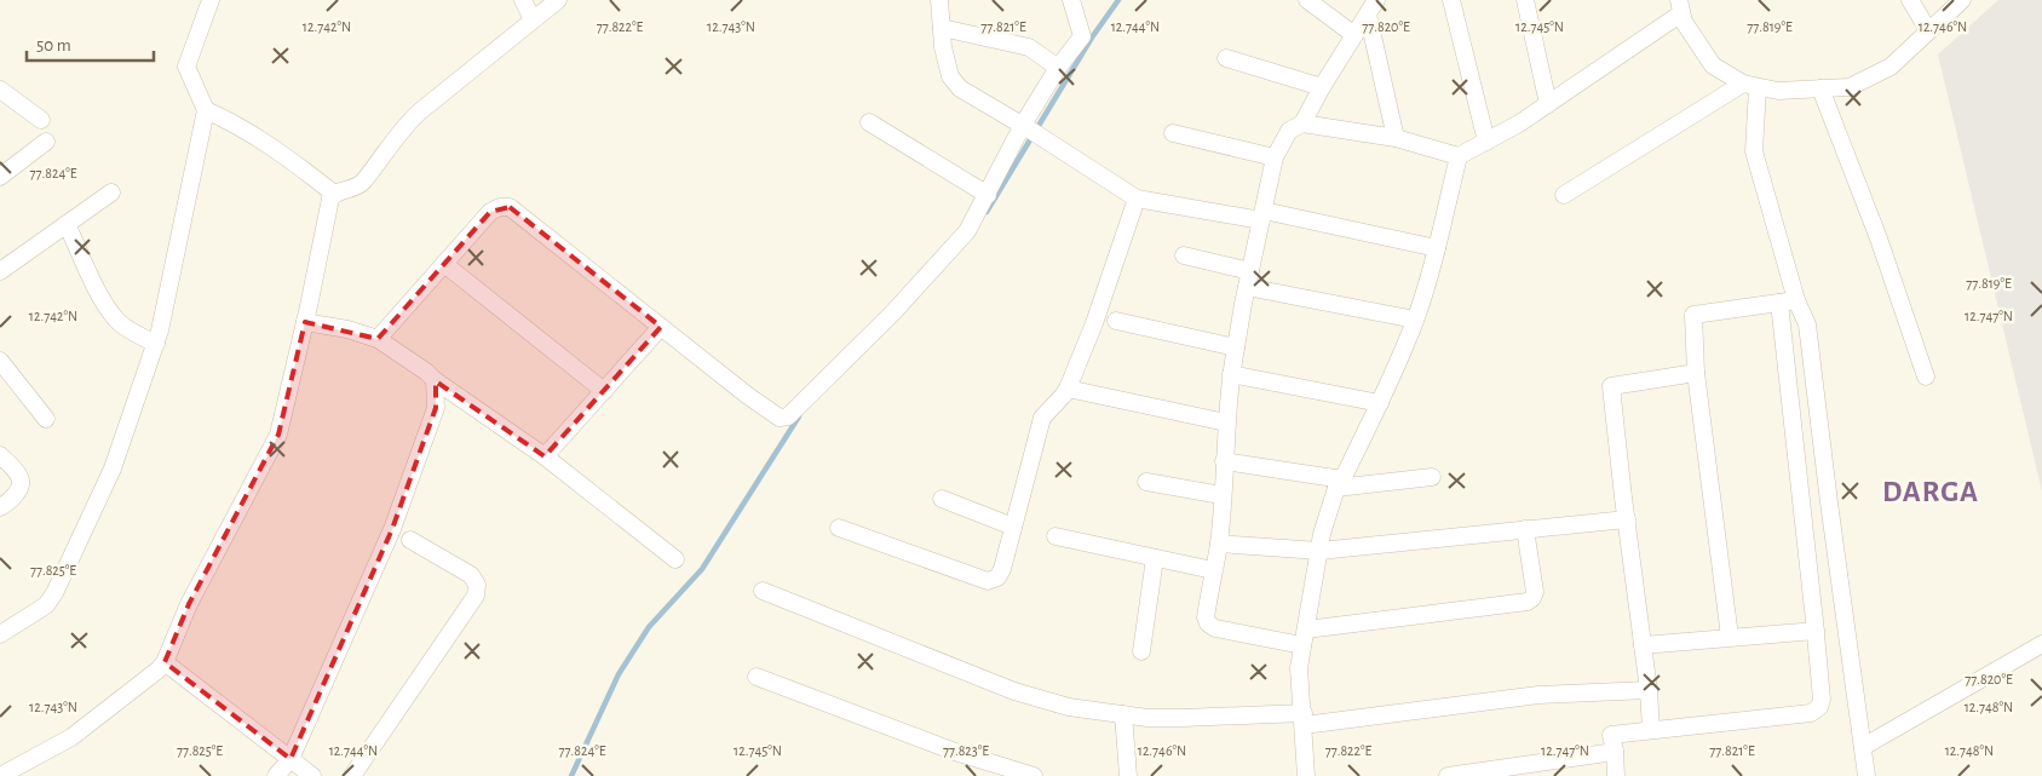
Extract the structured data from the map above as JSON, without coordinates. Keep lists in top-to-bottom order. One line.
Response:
{"districts":["DARGA"],"scale_bar":"50 m","coordinates":["12.742°N","12.743°N","12.744°N","12.745°N","12.746°N","77.822°E","77.821°E","77.820°E","77.819°E","77.824°E","12.747°N","77.825°E","12.748°N","77.823°E"]}
